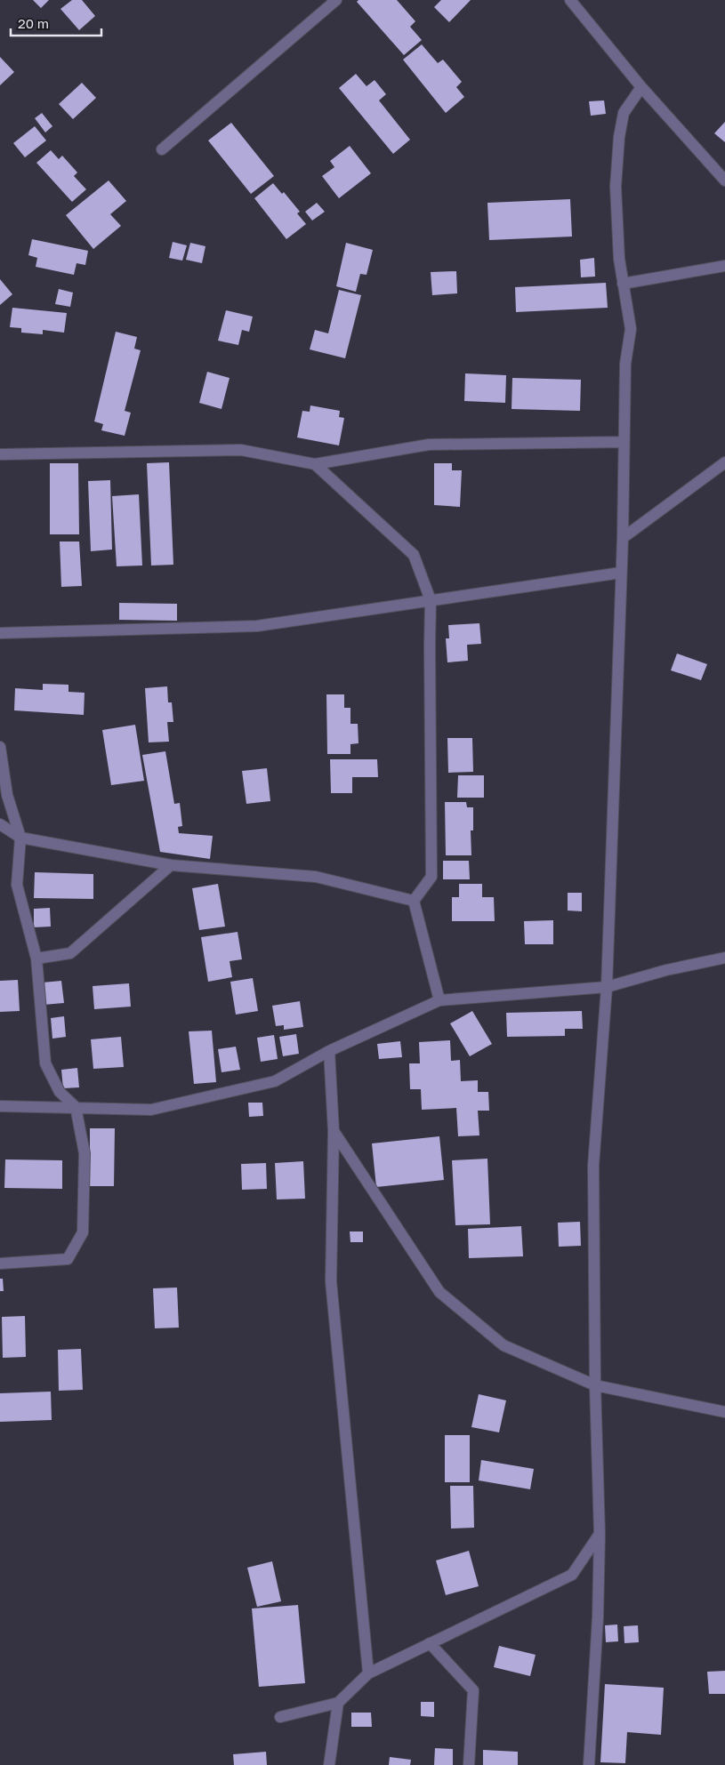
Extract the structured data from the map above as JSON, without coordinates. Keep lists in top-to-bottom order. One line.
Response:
{"scale_bar":"20 m"}
